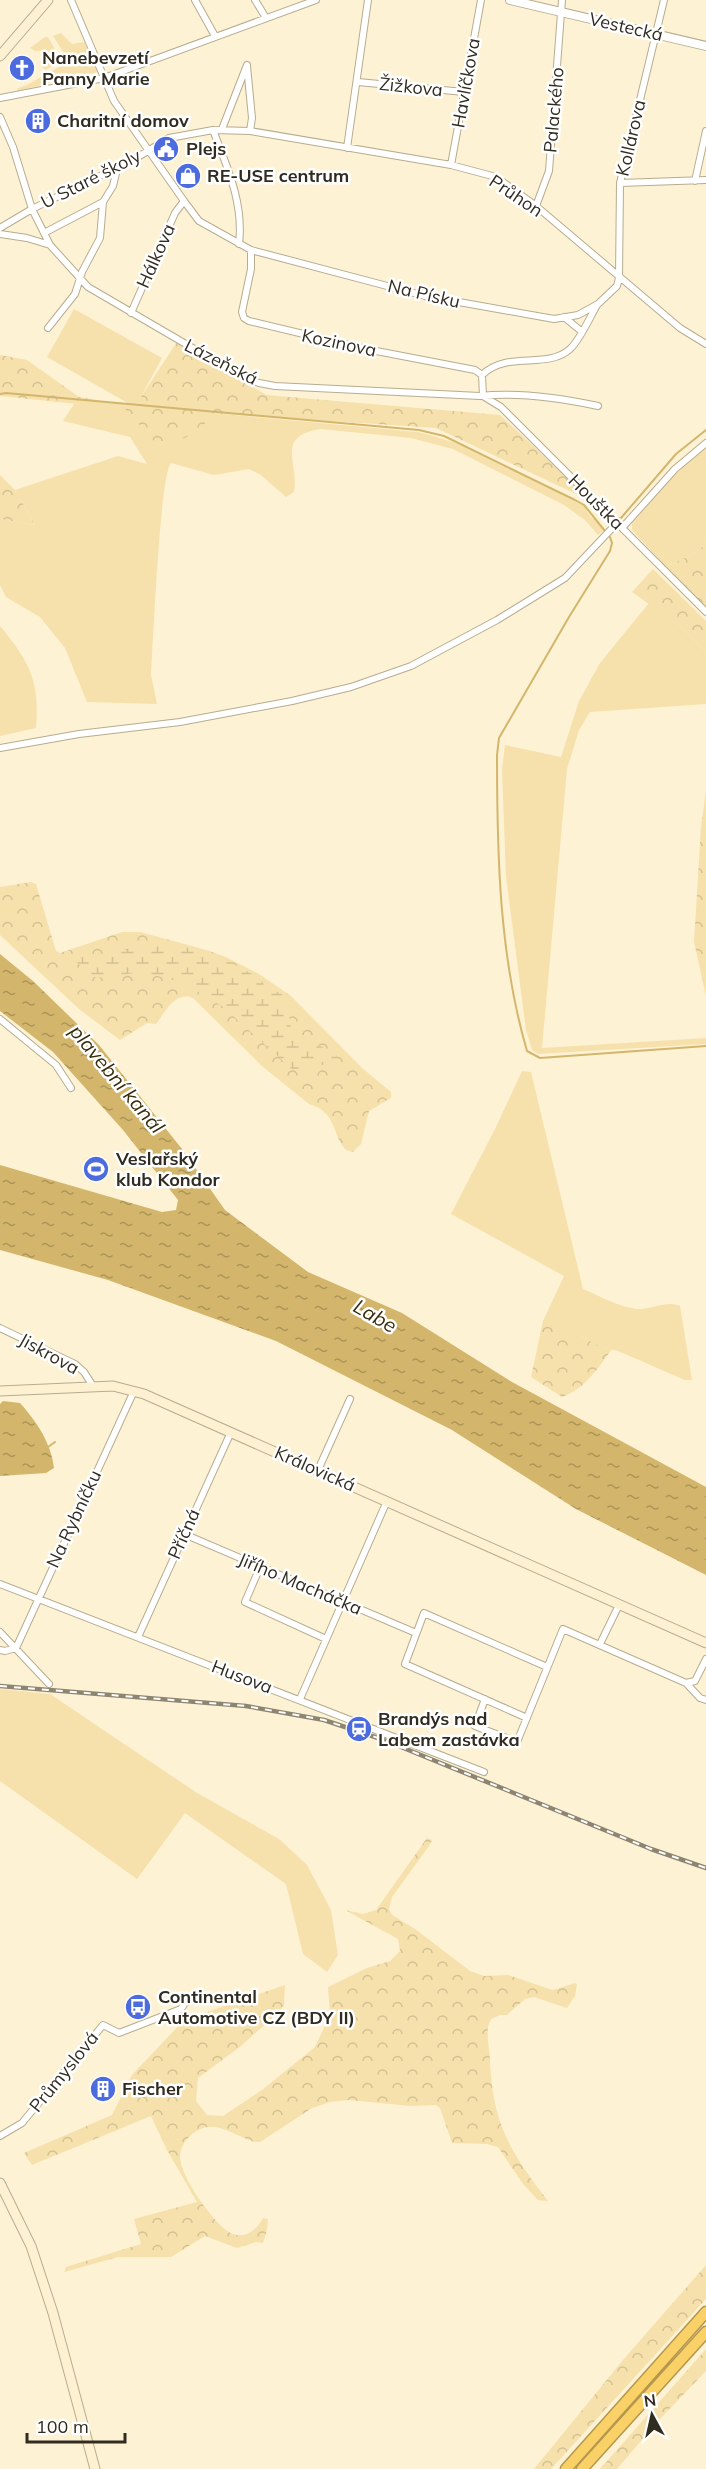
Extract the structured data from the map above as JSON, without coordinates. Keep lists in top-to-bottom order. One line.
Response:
{"streets":{"main road":["Královická"],"street":["Vestecká","Havlíčkova","Žižkova","Palackého","Kollárova","U Staré školy","Průhon","Hálkova","Na Písku","Kozinova","Lázeňská","Houštka","Jiskrova","Na Rybníčku","Příčná","Jiřího Macháčka","Husova","Průmyslová"]},"crossings":[["Vestecká","Palackého"],["Vestecká","Kollárova"],["Havlíčkova","Žižkova"],["Havlíčkova","Průhon"],["Palackého","Průhon"],["Kollárova","Průhon"],["Kollárova","Na Písku"],["U Staré školy","Průhon"],["U Staré školy","Na Písku"],["U Staré školy","Lázeňská"],["Průhon","Na Písku"],["Hálkova","Na Písku"],["Hálkova","Lázeňská"],["Na Písku","Kozinova"],["Lázeňská","Houštka"],["Jiskrova","Královická"],["Královická","Na Rybníčku"],["Královická","Příčná"],["Na Rybníčku","Husova"],["Příčná","Jiřího Macháčka"],["Příčná","Husova"]],"water":["plavební kanál","Labe"],"places":{"church":["Nanebevzetí Panny Marie"],"building":["Charitní domov","Fischer"],"public building":["Plejs"],"shop":["RE-USE centrum"],"sports":["Veslařský klub Kondor"],"station":["Brandýs nad Labem zastávka"],"bus stop":["Continental Automotive CZ (BDY II)"]},"scale_bar":"100 m","north":"top"}
